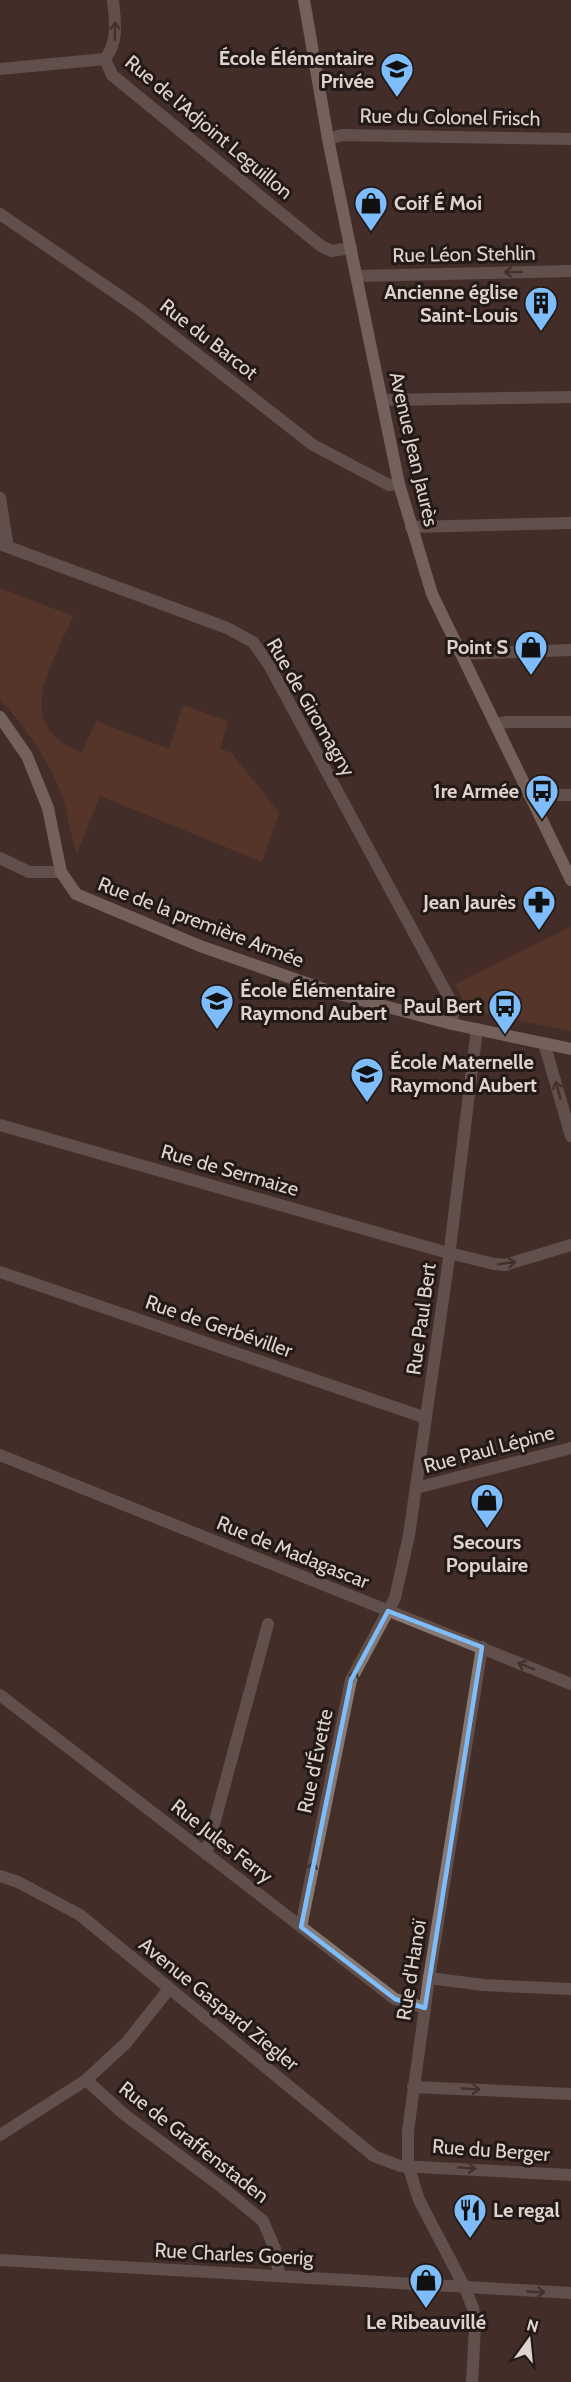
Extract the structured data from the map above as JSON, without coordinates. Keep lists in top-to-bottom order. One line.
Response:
{"streets":{"main road":["Avenue Jean Jaurès","Rue de la première Armée"],"street":["Rue du Colonel Frisch","Rue de l'Adjoint Leguillon","Rue Léon Stehlin","Rue du Barcot","Rue de Giromagny","Rue de Sermaize","Rue Paul Bert","Rue de Gerbéviller","Rue Paul Lépine","Rue de Madagascar","Rue d'Évette","Rue Jules Ferry","Rue d'Hanoï","Avenue Gaspard Ziegler","Rue de Graffenstaden","Rue du Berger","Rue Charles Goerig"]},"crossings":[["Rue du Colonel Frisch","Avenue Jean Jaurès"],["Rue de l'Adjoint Leguillon","Avenue Jean Jaurès"],["Rue Léon Stehlin","Avenue Jean Jaurès"],["Rue du Barcot","Avenue Jean Jaurès"],["Rue de Giromagny","Rue de la première Armée"],["Rue de la première Armée","Rue Paul Bert"],["Rue de Sermaize","Rue Paul Bert"],["Rue Paul Bert","Rue de Gerbéviller"],["Rue Paul Bert","Rue Paul Lépine"],["Rue Paul Bert","Rue de Madagascar"],["Rue Paul Bert","Rue d'Évette"],["Rue de Madagascar","Rue d'Évette"],["Rue de Madagascar","Rue d'Hanoï"],["Rue d'Évette","Rue Jules Ferry"],["Rue Jules Ferry","Rue d'Hanoï"],["Rue d'Hanoï","Avenue Gaspard Ziegler"],["Rue d'Hanoï","Rue du Berger"],["Rue d'Hanoï","Rue Charles Goerig"],["Avenue Gaspard Ziegler","Rue du Berger"],["Rue de Graffenstaden","Rue Charles Goerig"]],"one_way":["Rue Léon Stehlin"],"places":{"school or university":["École Élémentaire Privée","École Élémentaire Raymond Aubert","École Maternelle Raymond Aubert"],"shop":["Coif É Moi","Point S","Secours Populaire","Le Ribeauvillé"],"building":["Ancienne église Saint-Louis"],"bus stop":["1re Armée","Paul Bert"],"pharmacy":["Jean Jaurès"],"restaurant":["Le regal"]},"north":"top"}
